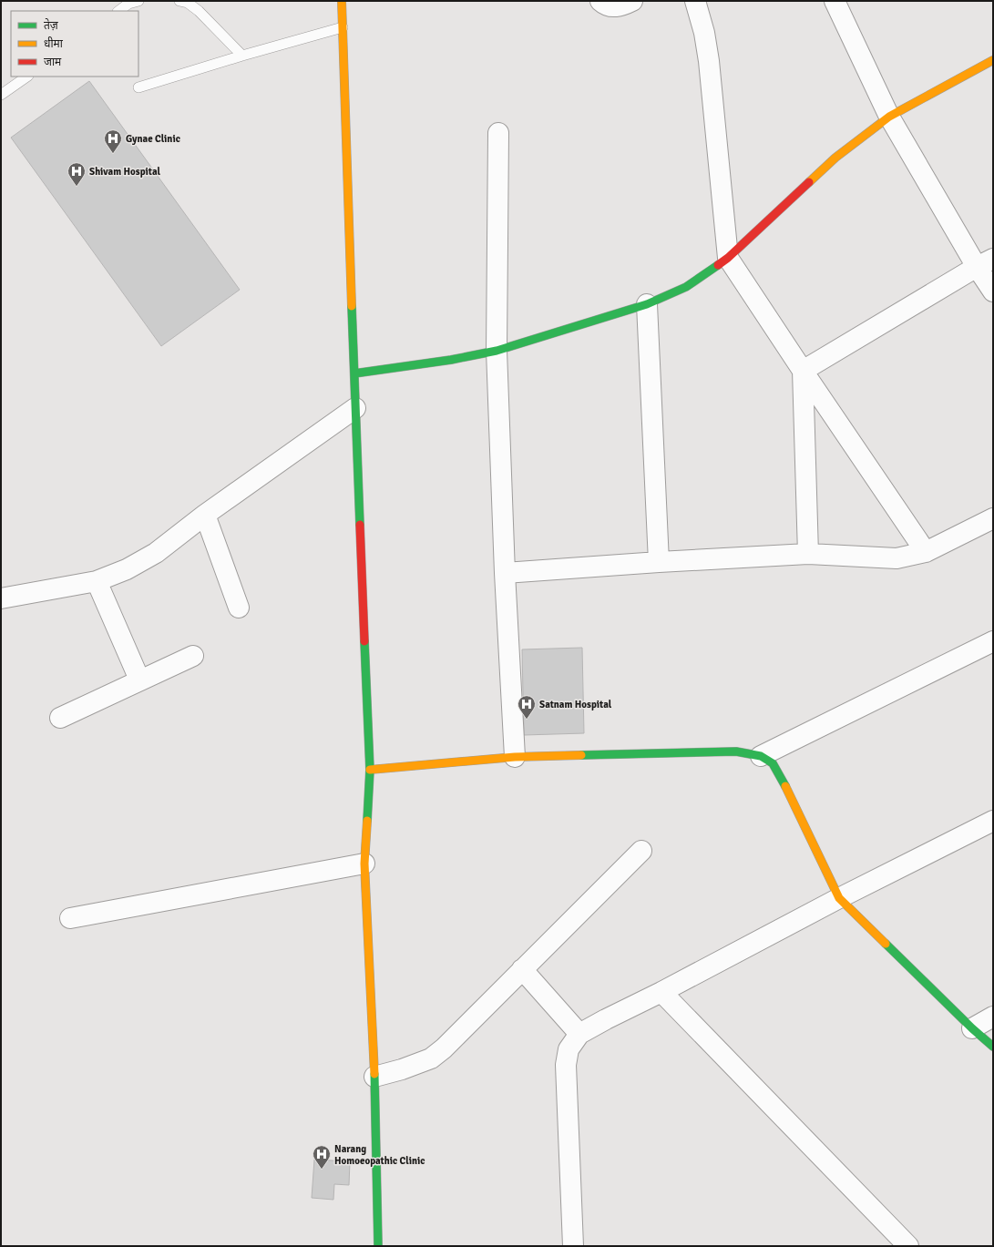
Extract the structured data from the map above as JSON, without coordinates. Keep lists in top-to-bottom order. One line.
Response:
{"places":{"hospital":["Gynae Clinic","Shivam Hospital","Satnam Hospital","Narang Homoeopathic Clinic"]},"legend":["तेज़","धीमा","जाम"]}
